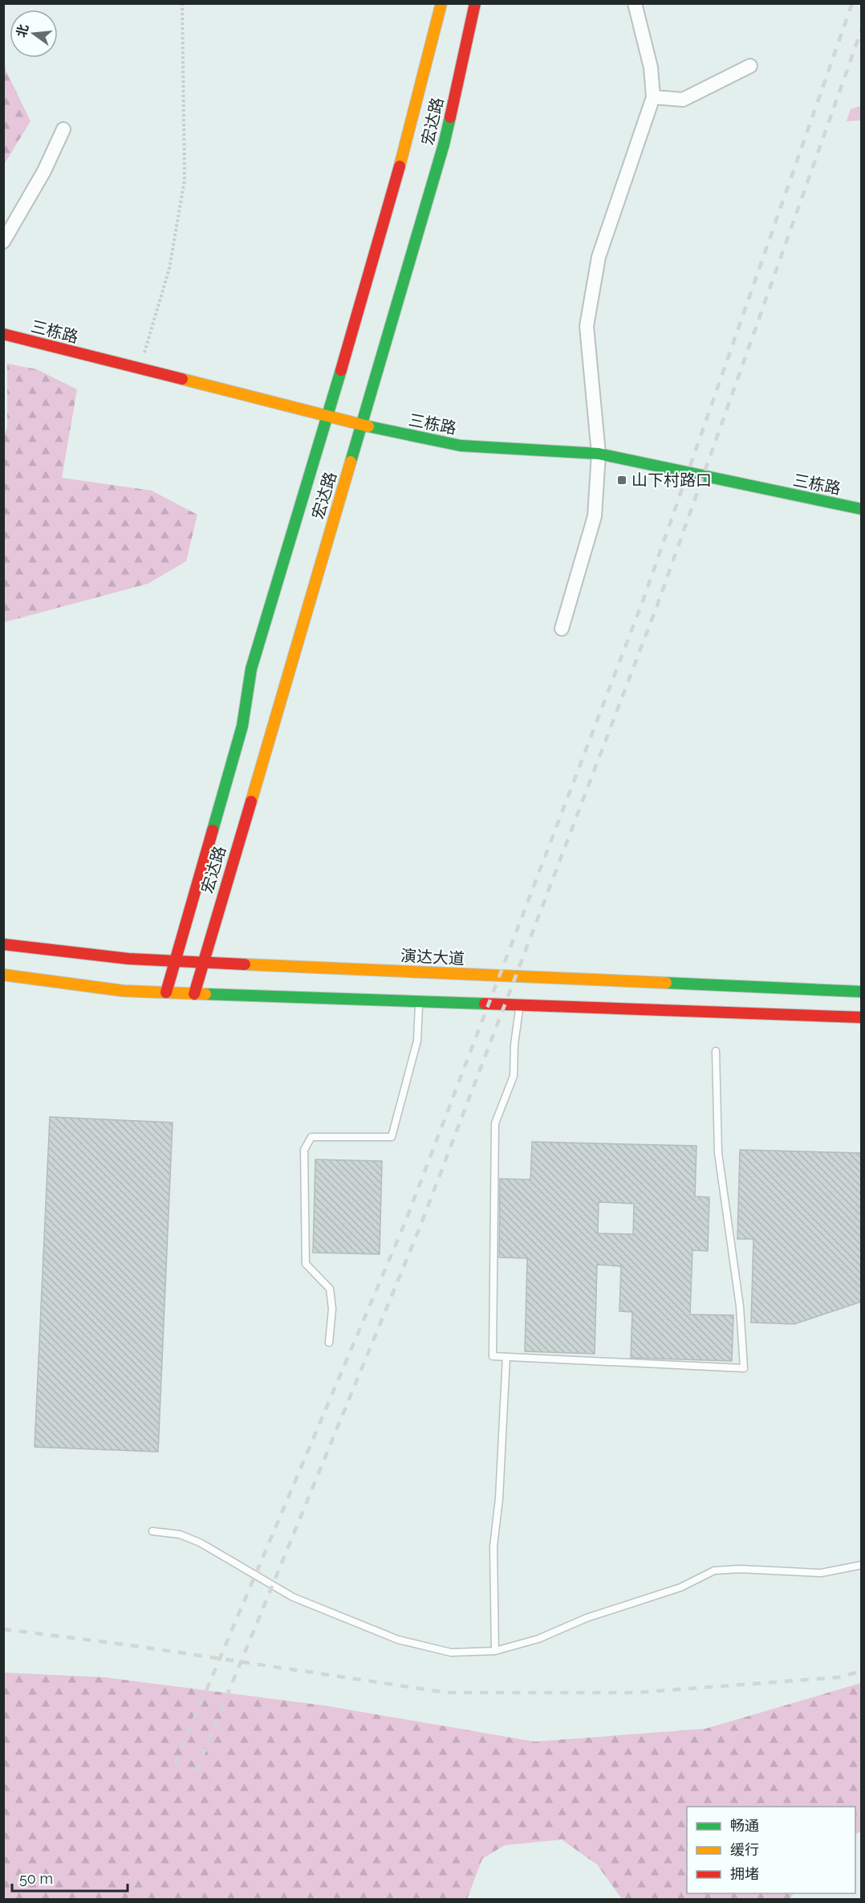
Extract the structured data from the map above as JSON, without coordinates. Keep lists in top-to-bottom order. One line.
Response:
{"streets":{"main road":["宏达路","三栋路","演达大道"]},"crossings":[["宏达路","三栋路"],["宏达路","演达大道"]],"places":{"transit":["山下村路口"]},"legend":["畅通","缓行","拥堵"],"scale_bar":"50 m","north":"left"}
